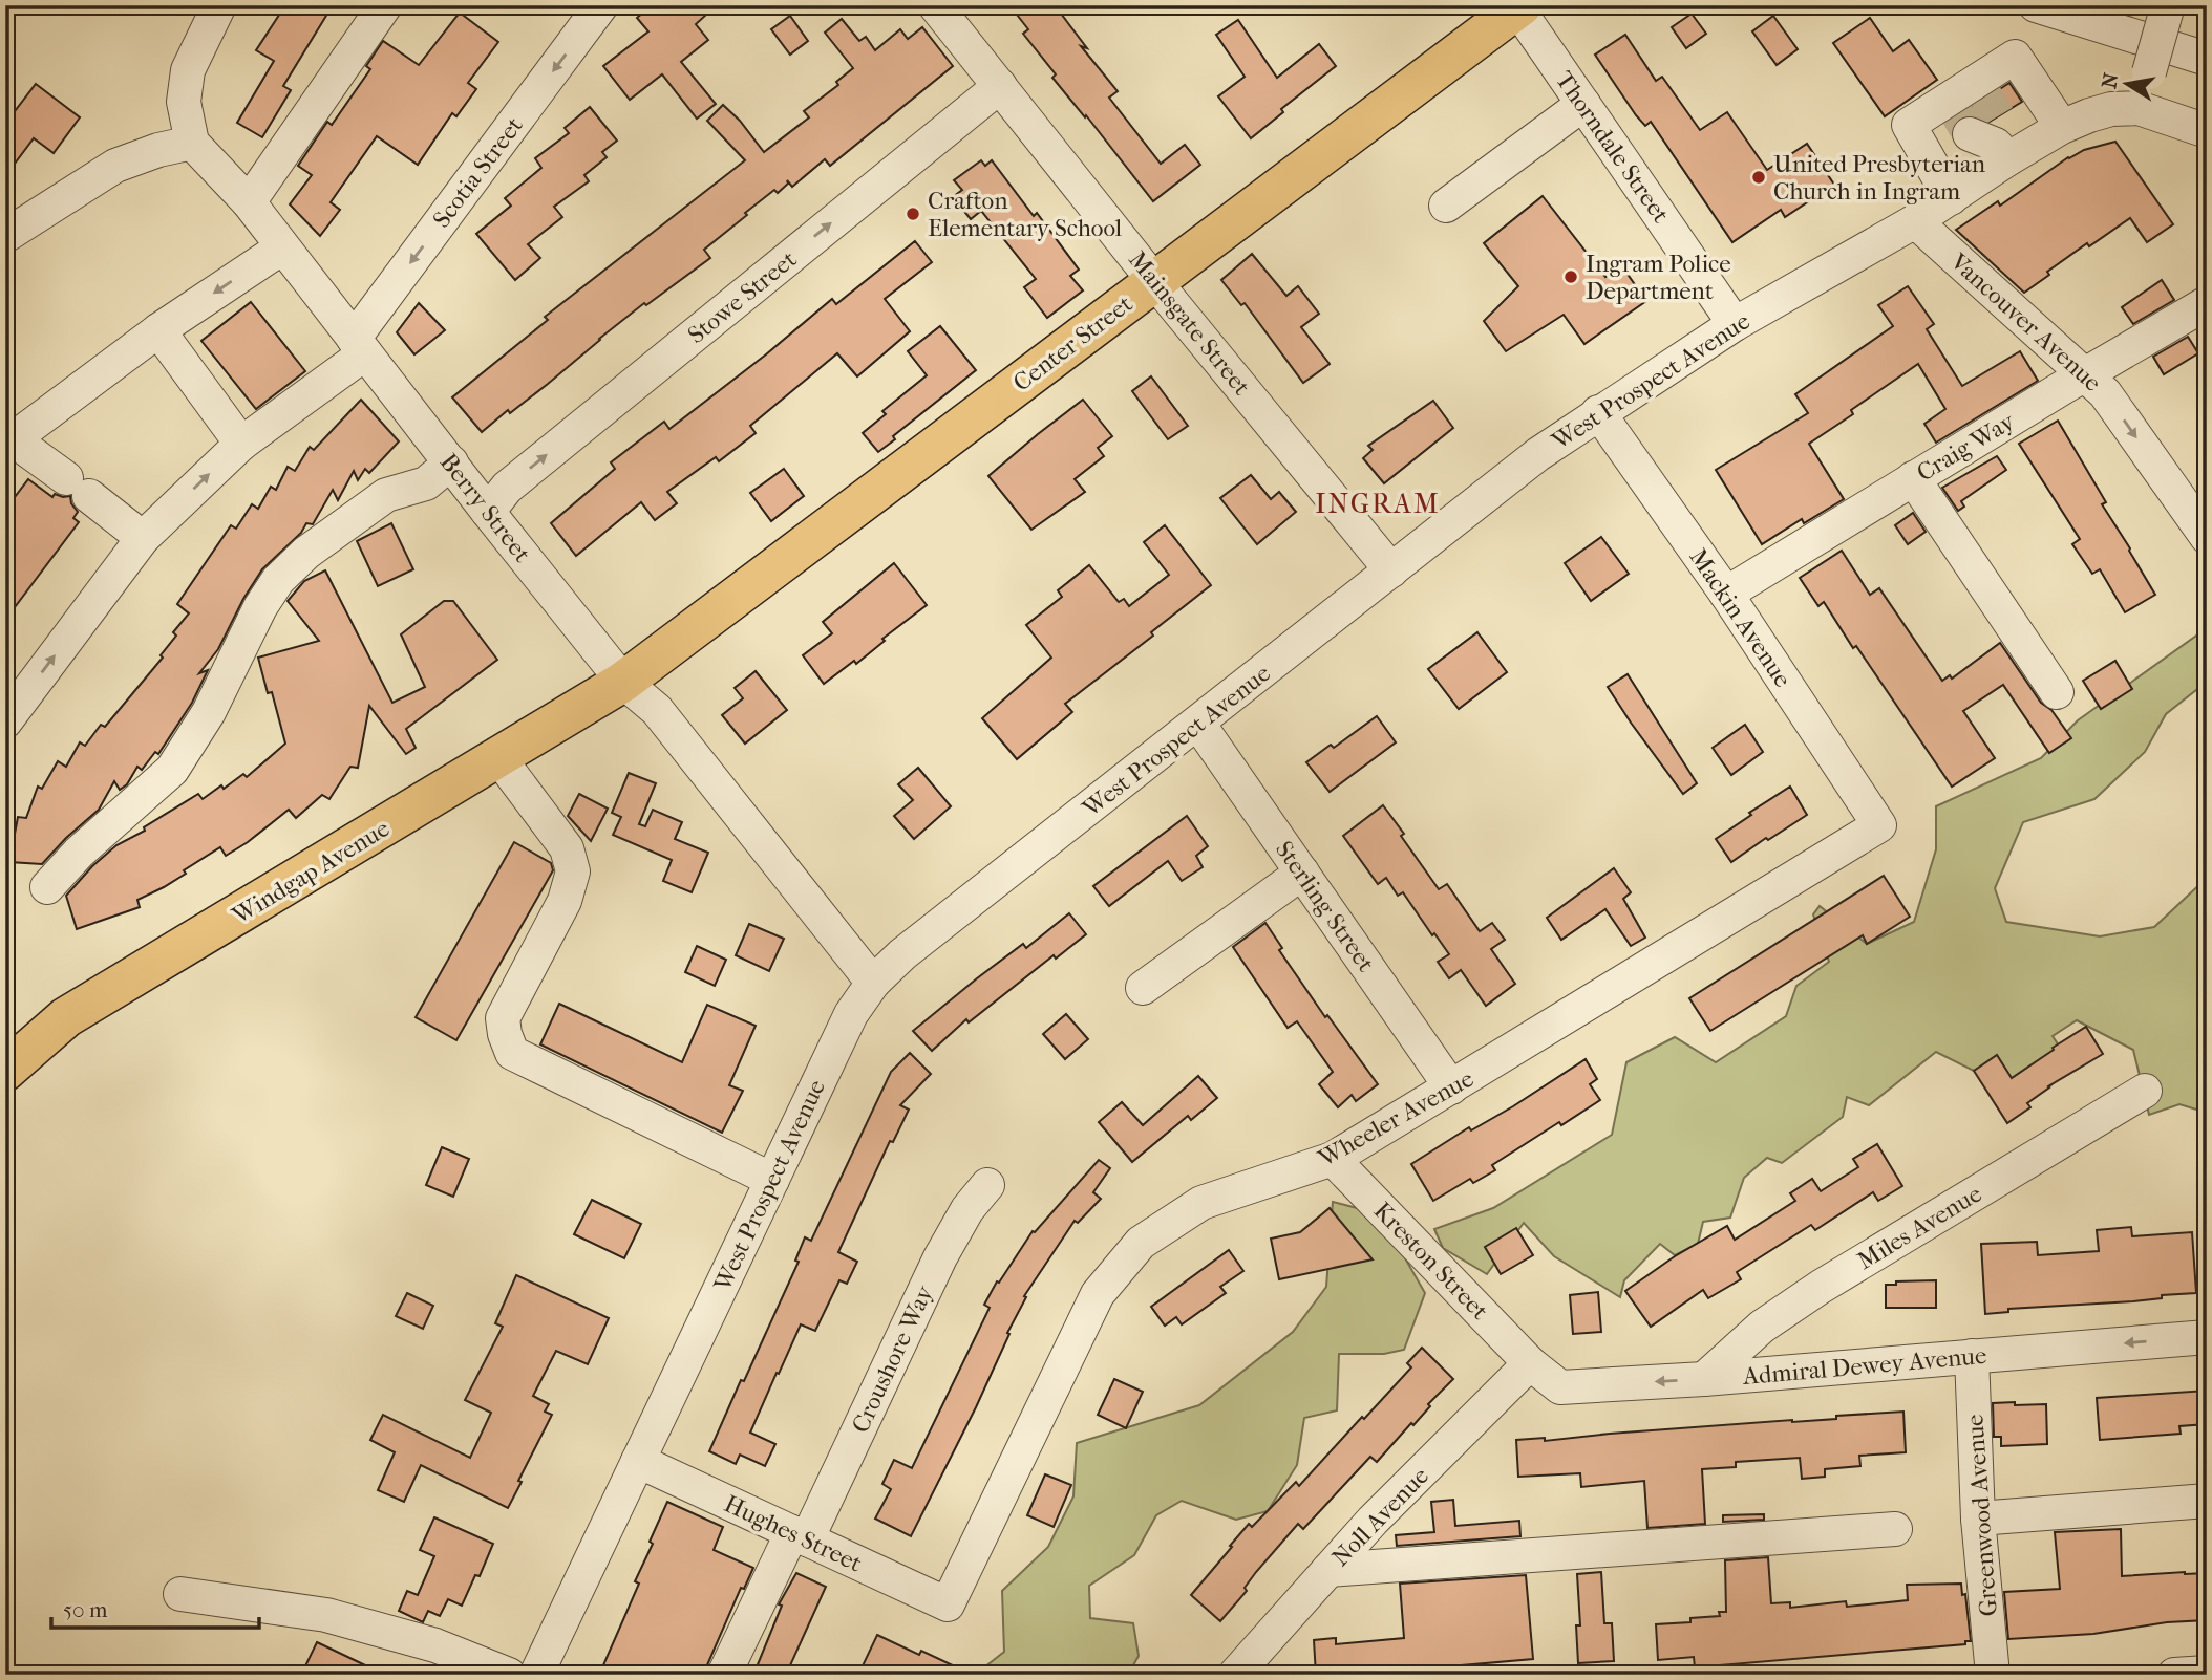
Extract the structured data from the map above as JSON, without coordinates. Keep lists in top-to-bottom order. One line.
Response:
{"streets":{"main road":["Center Street","Windgap Avenue"],"street":["Thorndale Street","Scotia Street","Stowe Street","Vancouver Avenue","Mainsgate Street","West Prospect Avenue","Craig Way","Berry Street","Mackin Avenue","Sterling Street","Wheeler Avenue","Miles Avenue","Kreston Street","Croushore Way","Admiral Dewey Avenue","Greenwood Avenue","Noll Avenue","Hughes Street"]},"crossings":[["Thorndale Street","Center Street"],["Thorndale Street","West Prospect Avenue"],["Scotia Street","Berry Street"],["Stowe Street","Mainsgate Street"],["Stowe Street","Berry Street"],["Vancouver Avenue","West Prospect Avenue"],["Vancouver Avenue","Craig Way"],["Mainsgate Street","Center Street"],["Mainsgate Street","West Prospect Avenue"],["Center Street","Berry Street"],["Center Street","Windgap Avenue"],["West Prospect Avenue","Berry Street"],["West Prospect Avenue","Mackin Avenue"],["West Prospect Avenue","Sterling Street"],["West Prospect Avenue","Hughes Street"],["Craig Way","Mackin Avenue"],["Berry Street","Windgap Avenue"],["Mackin Avenue","Wheeler Avenue"],["Sterling Street","Wheeler Avenue"],["Wheeler Avenue","Kreston Street"],["Wheeler Avenue","Hughes Street"],["Miles Avenue","Admiral Dewey Avenue"],["Kreston Street","Admiral Dewey Avenue"],["Kreston Street","Noll Avenue"],["Croushore Way","Hughes Street"],["Admiral Dewey Avenue","Greenwood Avenue"],["Admiral Dewey Avenue","Noll Avenue"]],"one_way":["Stowe Street"],"districts":["INGRAM"],"places":["United Presbyterian Church in Ingram","Crafton Elementary School","Ingram Police Department"],"scale_bar":"50 m","north":"left"}
